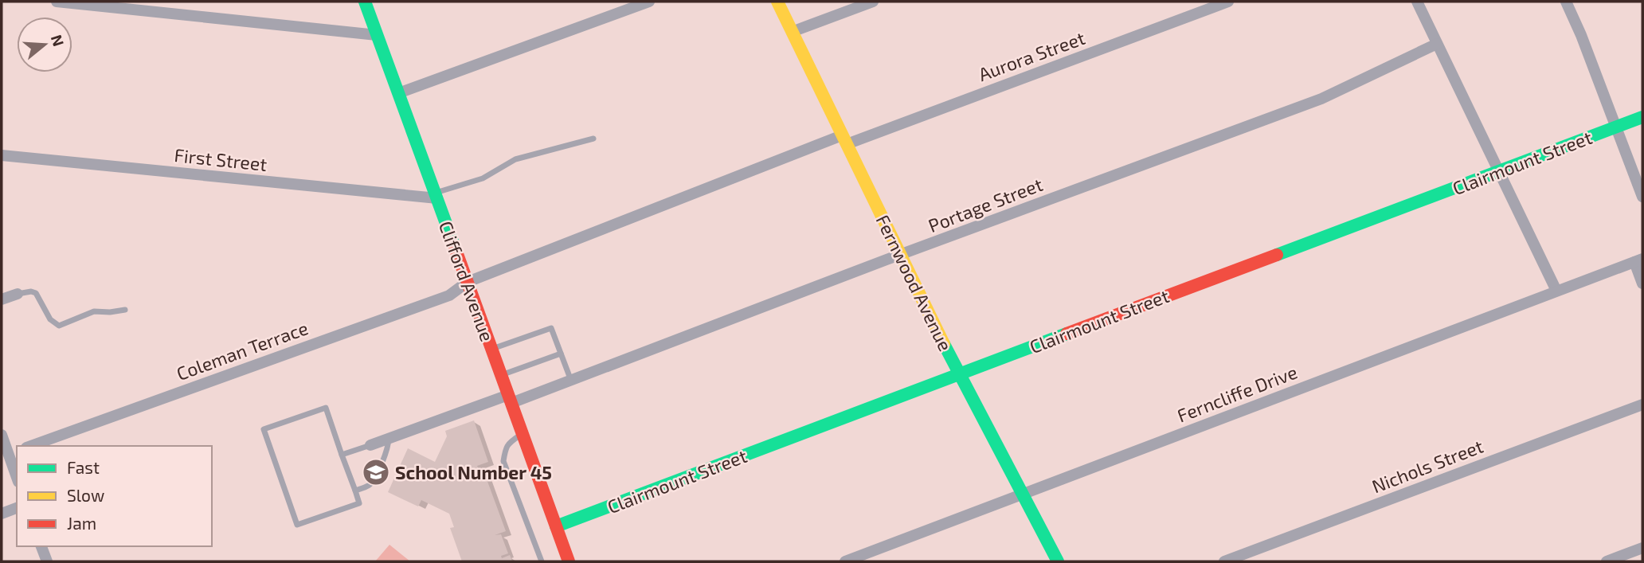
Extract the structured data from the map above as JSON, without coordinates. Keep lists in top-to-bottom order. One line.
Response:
{"streets":{"street":["Aurora Street","First Street","Clairmount Street","Portage Street","Clifford Avenue","Fernwood Avenue","Coleman Terrace","Ferncliffe Drive","Nichols Street"]},"crossings":[["Aurora Street","Clifford Avenue"],["Aurora Street","Fernwood Avenue"],["Aurora Street","Coleman Terrace"],["First Street","Clifford Avenue"],["Clairmount Street","Clifford Avenue"],["Clairmount Street","Fernwood Avenue"],["Portage Street","Clifford Avenue"],["Portage Street","Fernwood Avenue"],["Clifford Avenue","Coleman Terrace"],["Fernwood Avenue","Ferncliffe Drive"]],"places":{"school or university":["School Number 45"]},"legend":["Fast","Slow","Jam"],"north":"right"}
